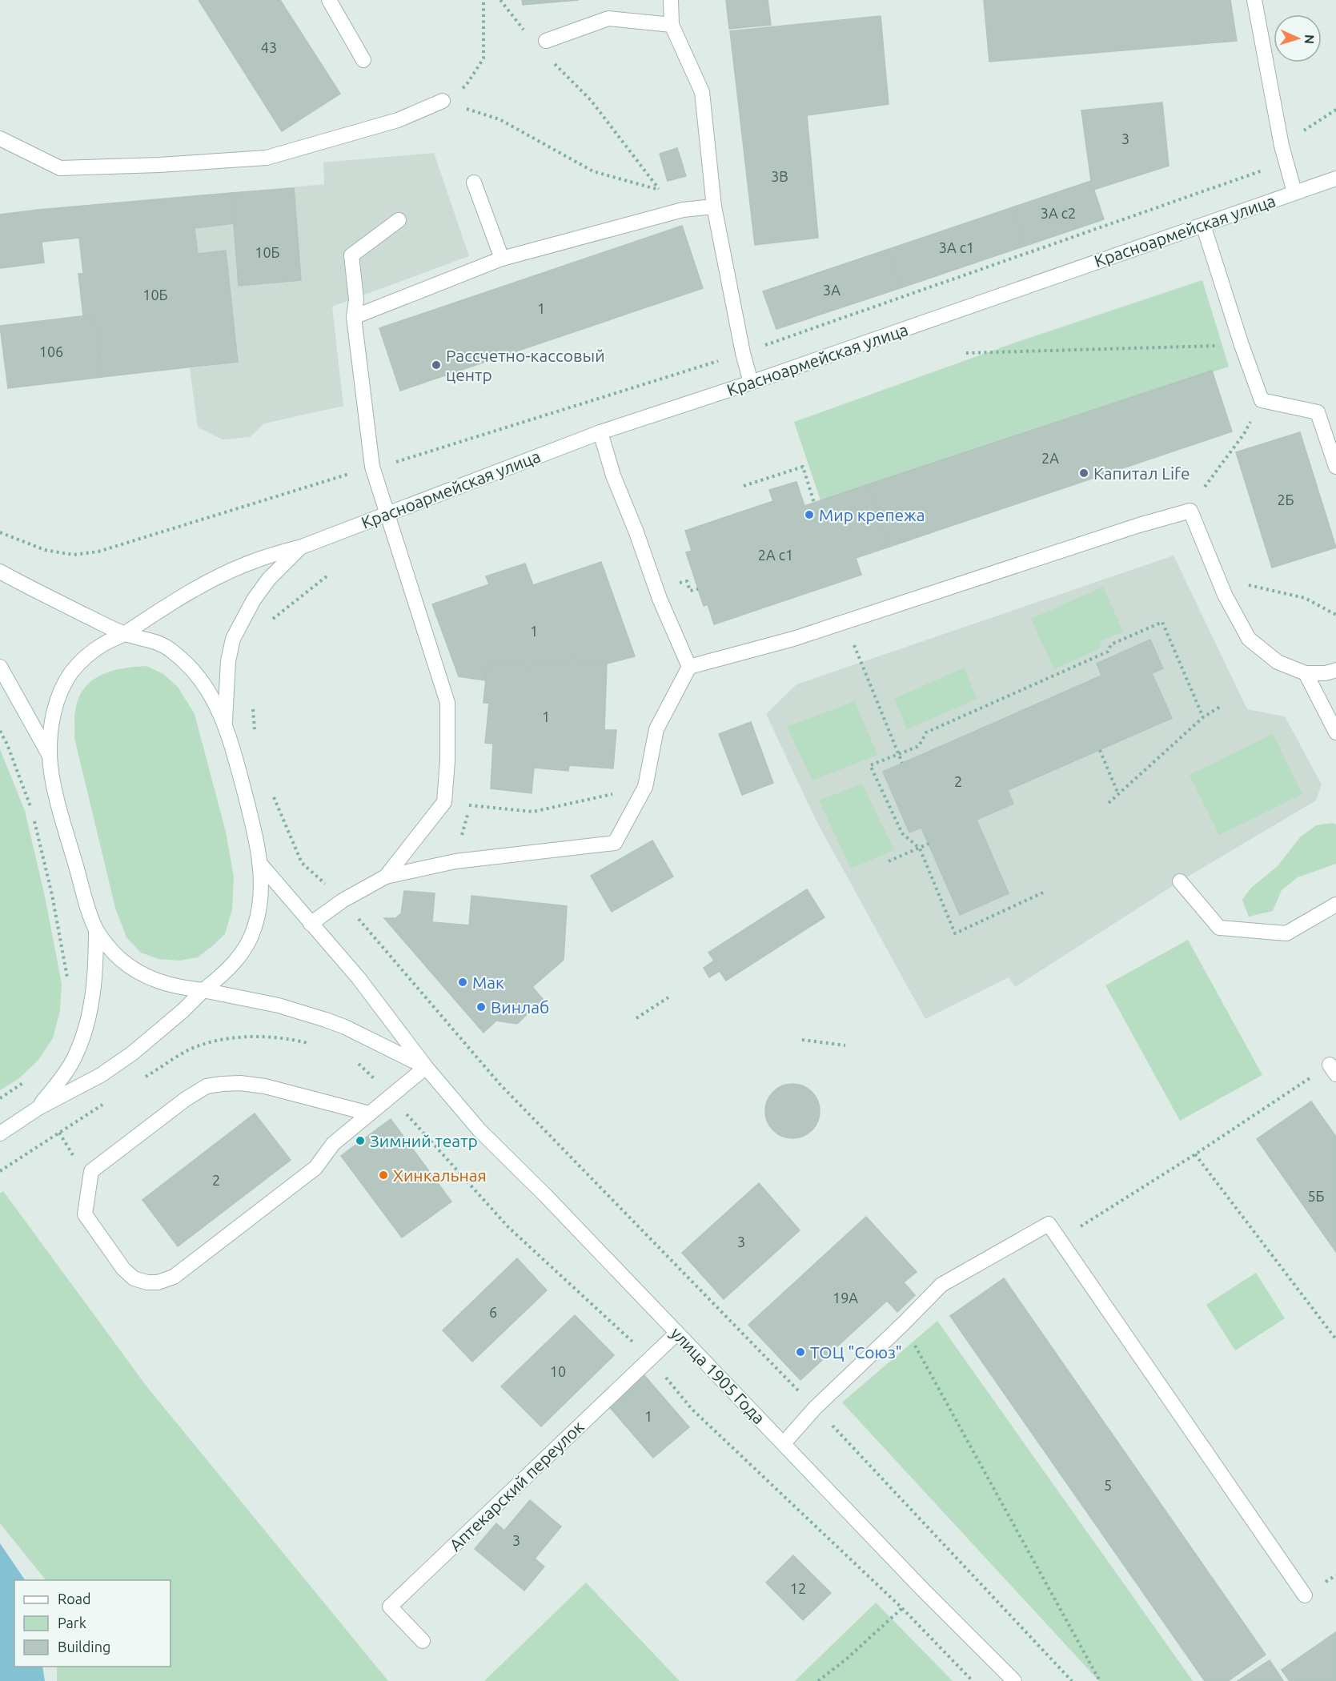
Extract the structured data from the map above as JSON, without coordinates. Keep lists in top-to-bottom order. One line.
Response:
{"streets":{"street":["Красноармейская улица","улица 1905 Года","Аптекарский переулок"]},"crossings":[["улица 1905 Года","Аптекарский переулок"]],"places":["Рассчетно-кассовый центр","Капитал Life","Мир крепежа","Мак","Винлаб","Зимний театр","Хинкальная","ТОЦ \"Союз\""],"house_numbers":["43","3","3В","3А с2","3А с1","10Б","3А","10Б","1","106","2А","2Б","2А с1","1","1","2","2","5Б","3","19А","6","10","1","5","3","12"],"legend":["Road","Park","Building"],"north":"right"}
